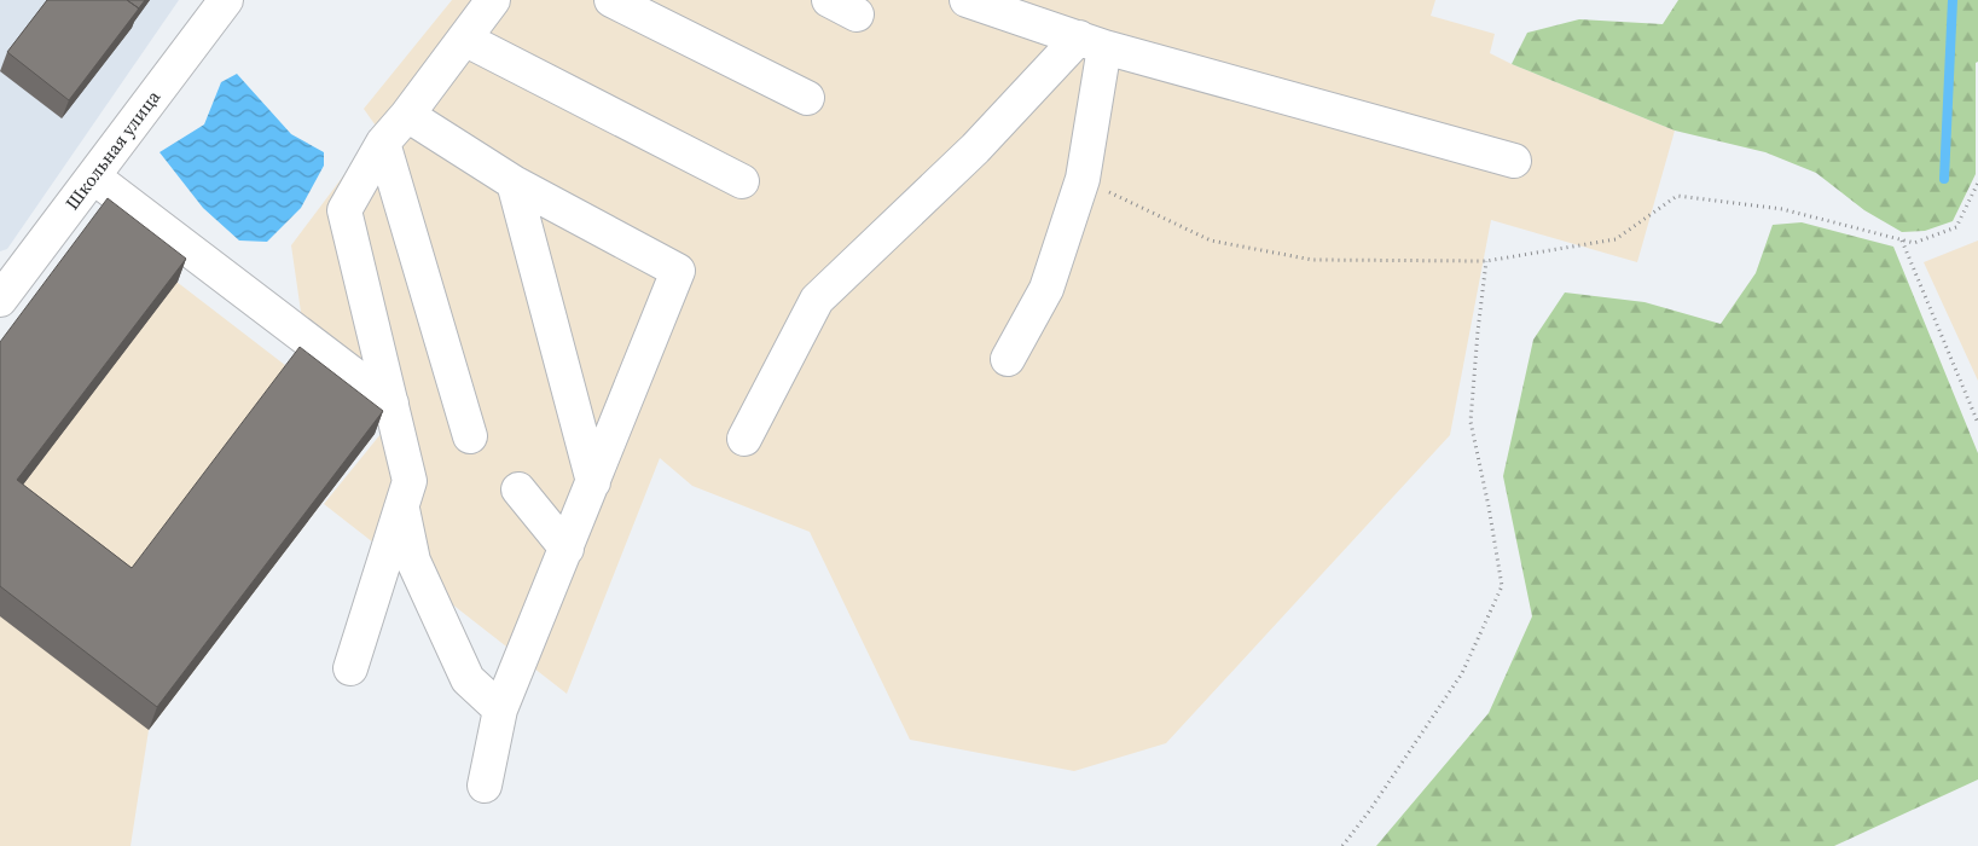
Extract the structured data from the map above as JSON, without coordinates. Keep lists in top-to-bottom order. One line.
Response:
{"streets":{"street":["Школьная улица"]}}
